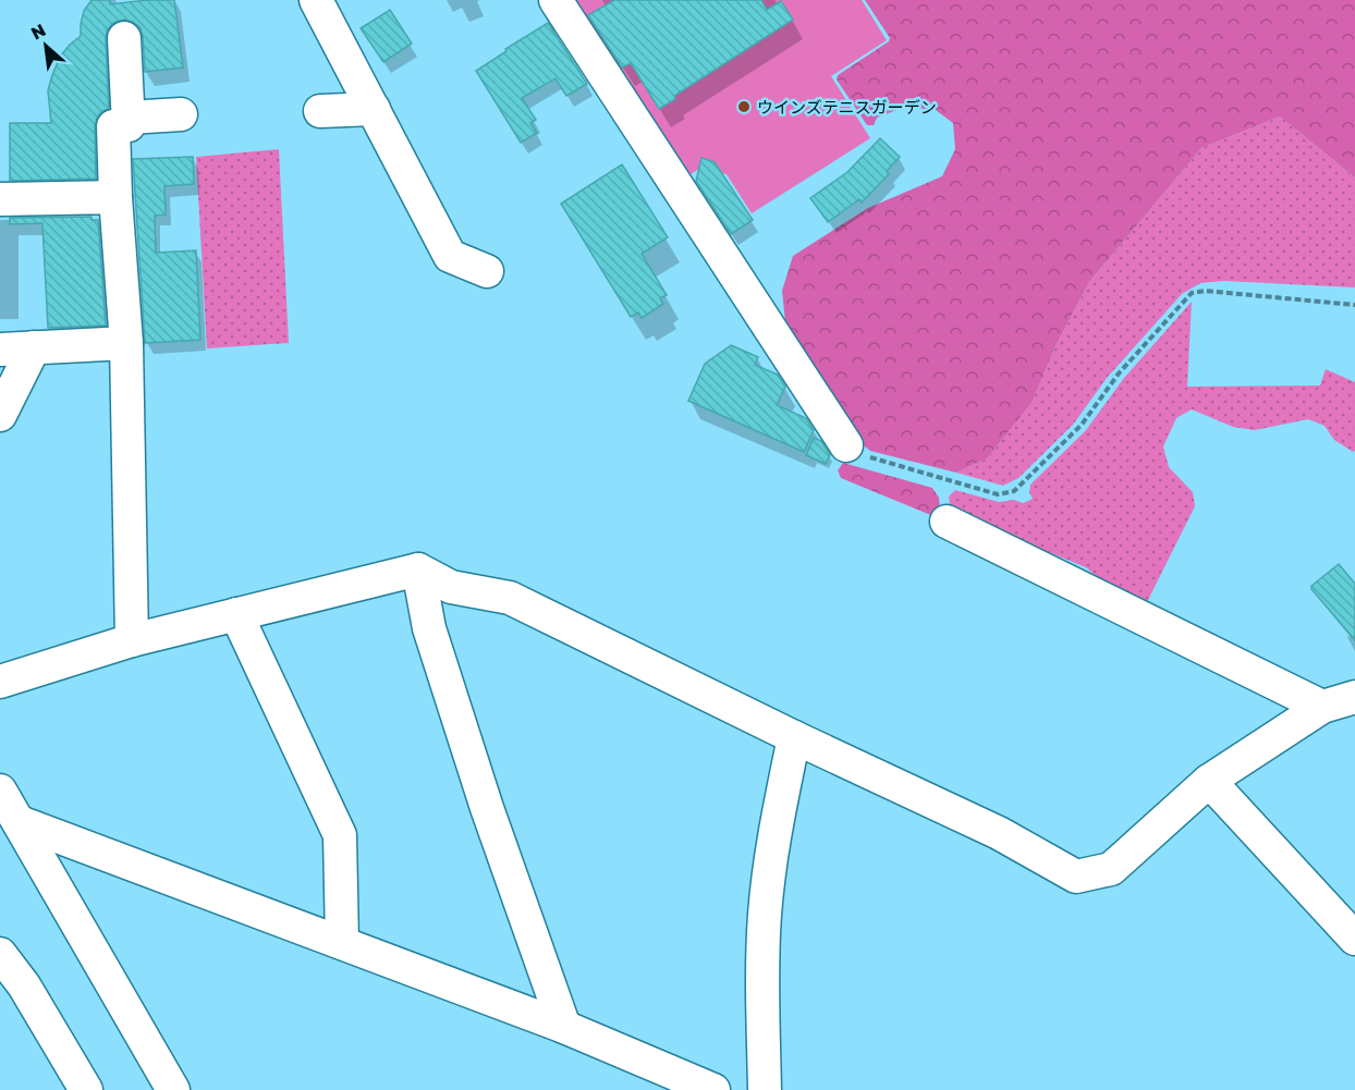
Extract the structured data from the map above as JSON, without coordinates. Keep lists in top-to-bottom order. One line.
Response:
{"places":["ウインズテニスガーデン"],"north":"top left"}
